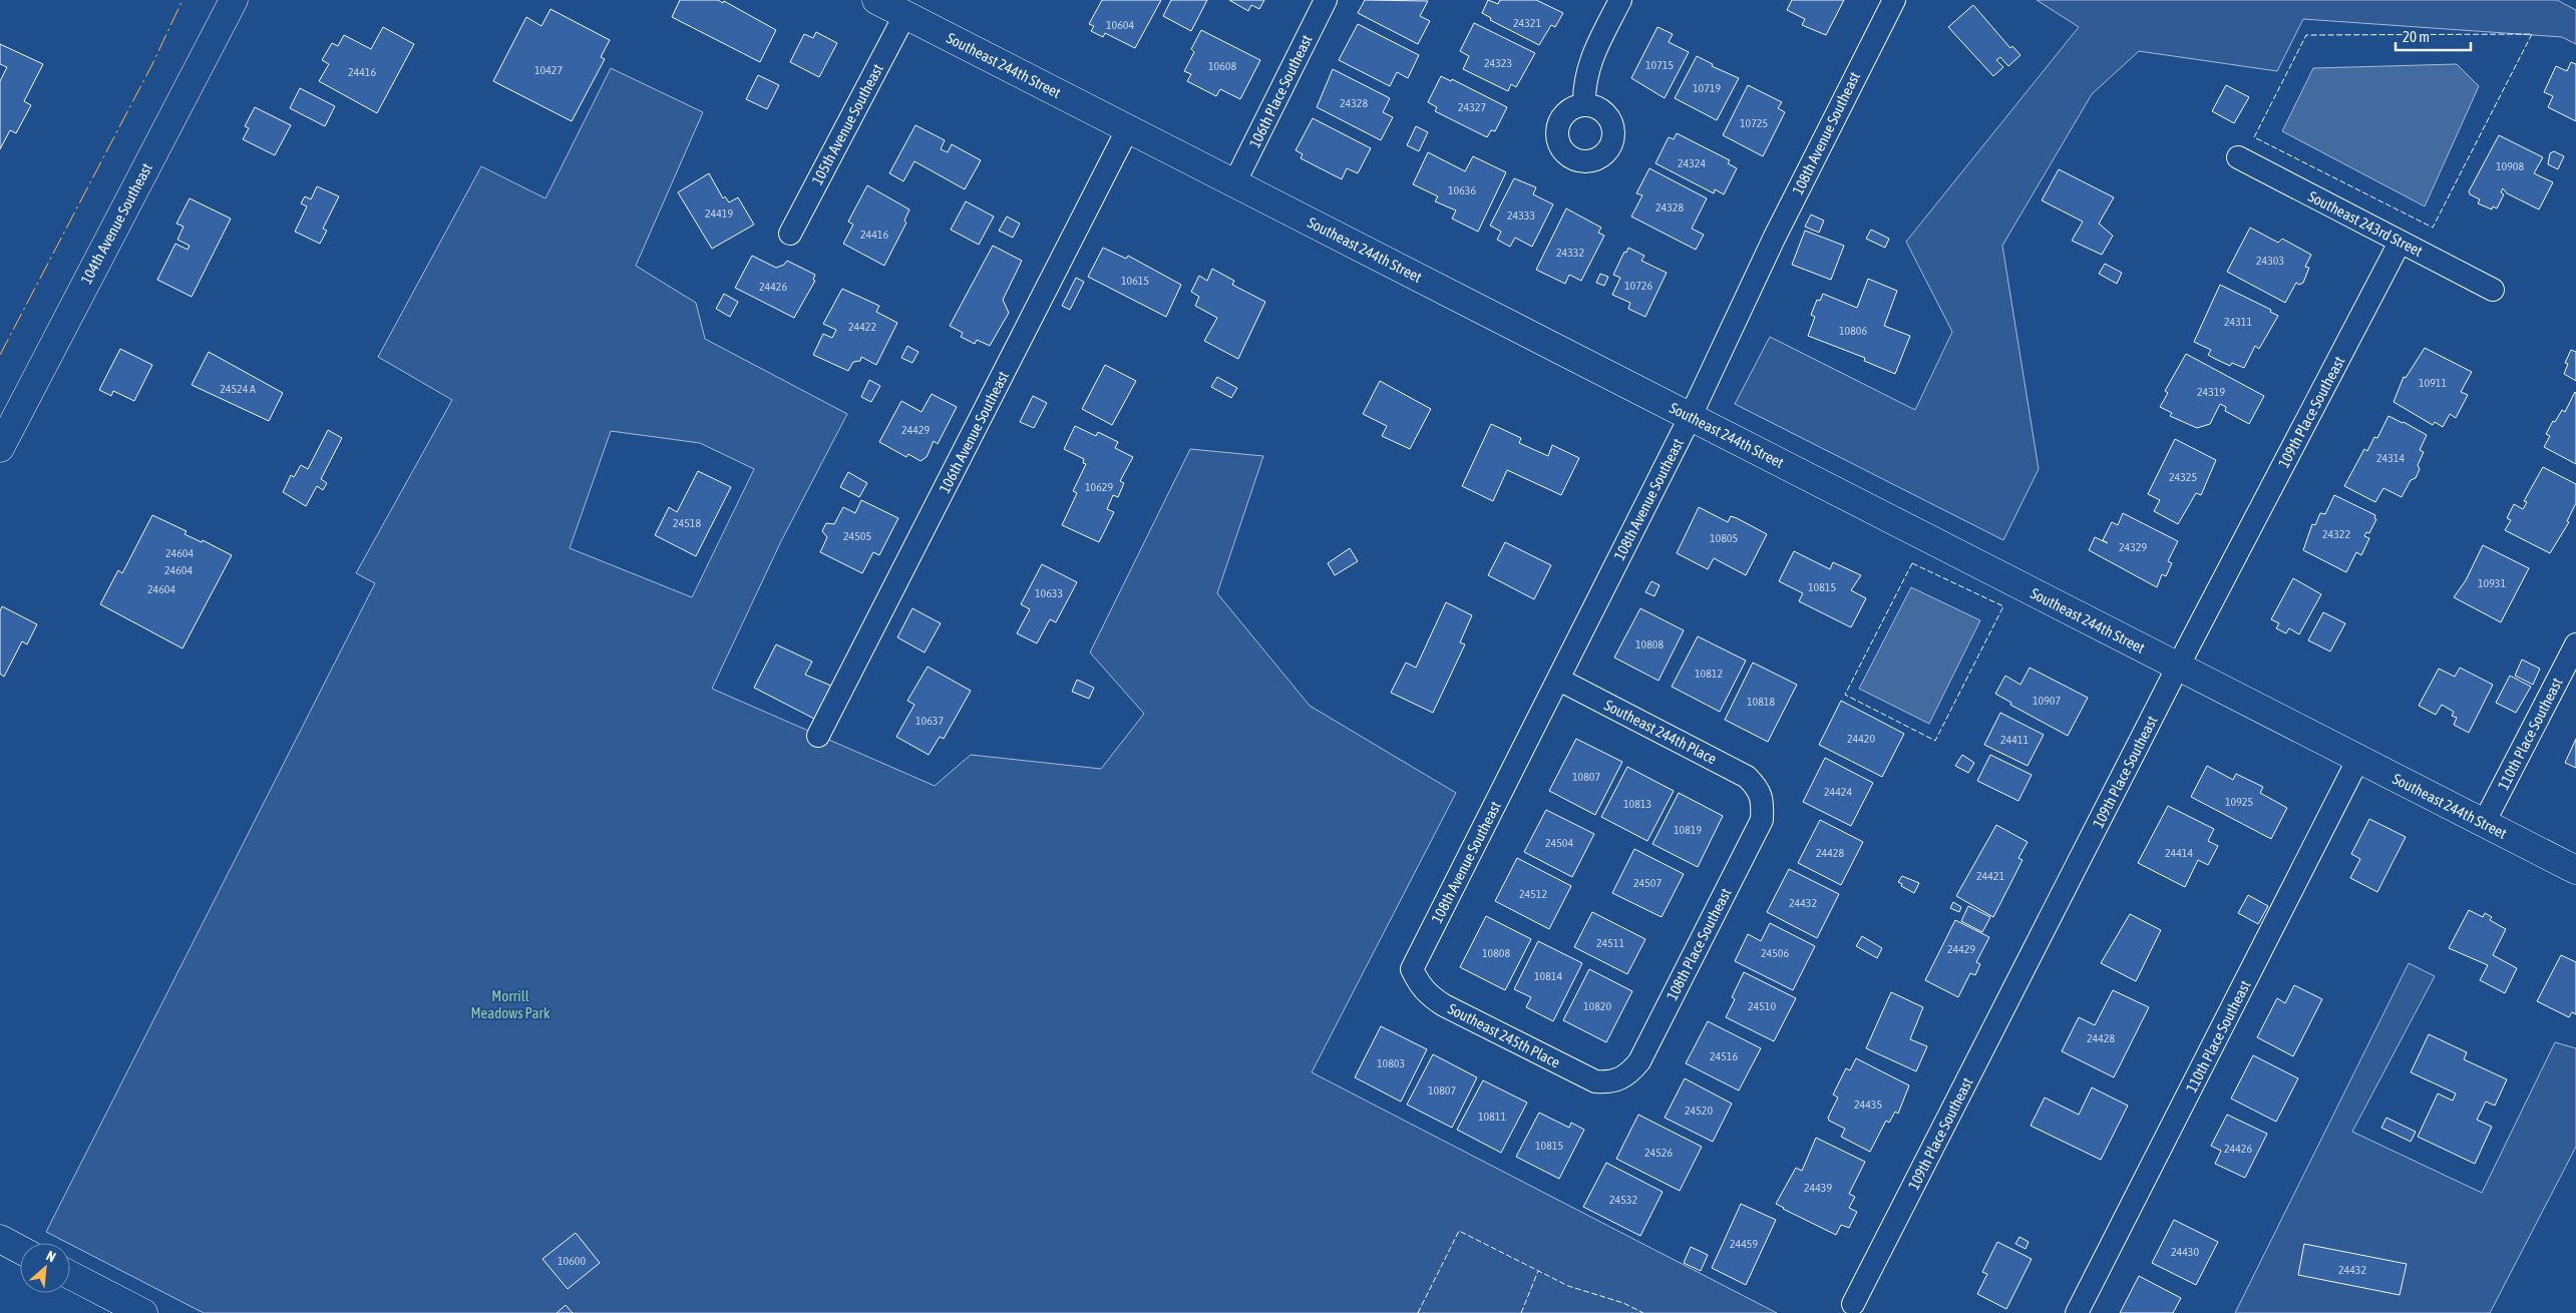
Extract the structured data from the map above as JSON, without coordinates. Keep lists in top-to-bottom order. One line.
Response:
{"streets":{"street":["Southeast 244th Street","106th Place Southeast","105th Avenue Southeast","108th Avenue Southeast","104th Avenue Southeast","Southeast 243rd Street","109th Place Southeast","106th Avenue Southeast","Southeast 244th Place","110th Place Southeast","108th Place Southeast","Southeast 245th Place"]},"crossings":[["Southeast 244th Street","106th Place Southeast"],["Southeast 244th Street","105th Avenue Southeast"],["Southeast 244th Street","108th Avenue Southeast"],["Southeast 244th Street","109th Place Southeast"],["Southeast 244th Street","106th Avenue Southeast"],["Southeast 244th Street","110th Place Southeast"],["108th Avenue Southeast","Southeast 244th Place"],["108th Avenue Southeast","Southeast 245th Place"],["Southeast 243rd Street","109th Place Southeast"],["Southeast 244th Place","108th Place Southeast"],["108th Place Southeast","Southeast 245th Place"]],"parks":["Morrill Meadows Park"],"house_numbers":["24321","10604","24323","10715","10608","10427","24416","10719","24328","24327","10725","24324","10908","10636","24328","24419","24333","24416","24332","24303","10615","10726","24426","24311","24422","10806","10911","24524 A","24319","24429","24314","24325","10629","24518","24322","24505","10805","24329","24604","24604","10931","10815","24604","10633","10808","10812","10907","10818","10637","24420","24411","10807","24424","10925","10813","10819","24504","24428","24414","24421","24507","24512","24432","24511","24429","10808","24506","10814","10820","24510","24428","24516","10803","10807","24435","24520","10811","10815","24426","24526","24439","24532","24459","24430","10600","24432"],"scale_bar":"20 m","north":"top right"}
